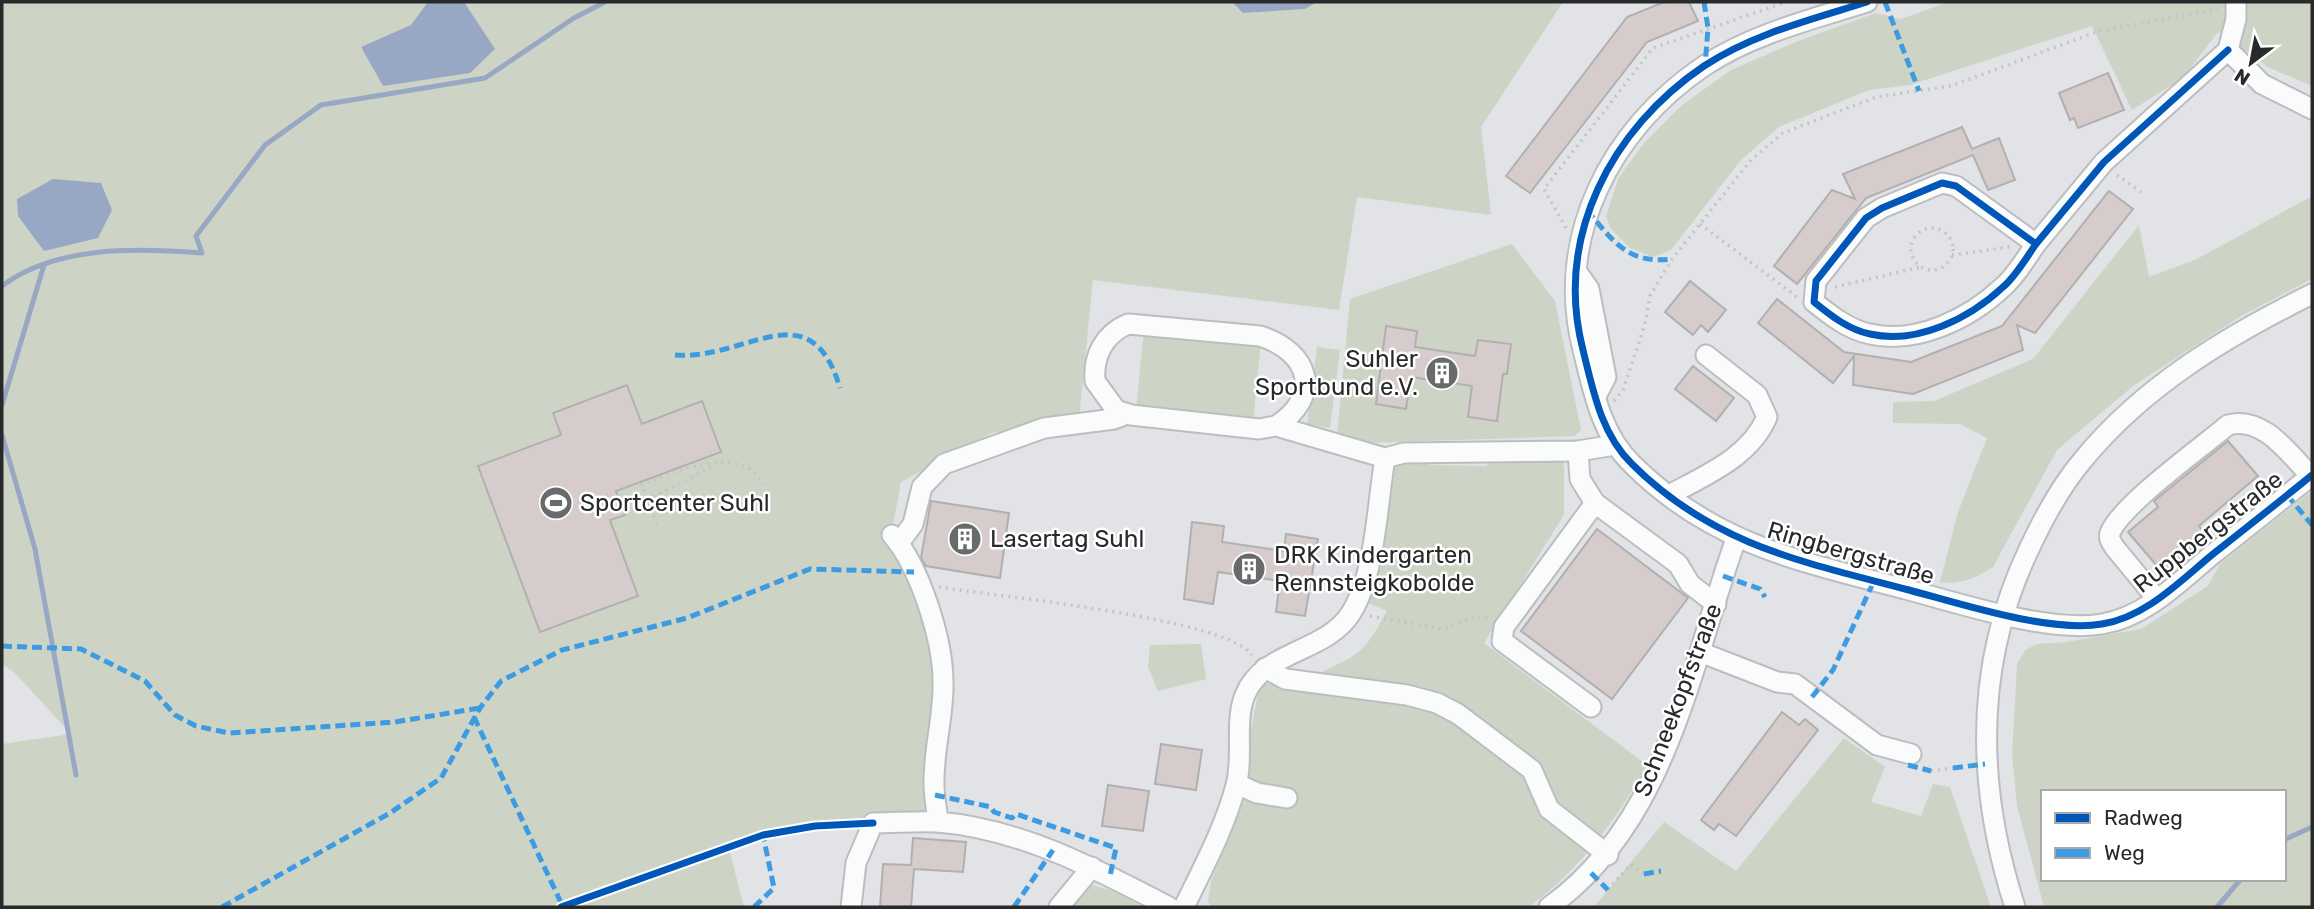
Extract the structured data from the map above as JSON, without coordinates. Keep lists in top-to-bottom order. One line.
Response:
{"streets":{"street":["Ruppbergstraße","Ringbergstraße","Schneekopfstraße"]},"crossings":[["Ruppbergstraße","Ringbergstraße"],["Ringbergstraße","Schneekopfstraße"]],"places":{"building":["Suhler Sportbund e.V.","Lasertag Suhl","DRK Kindergarten Rennsteigkobolde"],"sports":["Sportcenter Suhl"]},"legend":["Radweg","Weg"],"north":"bottom left"}
